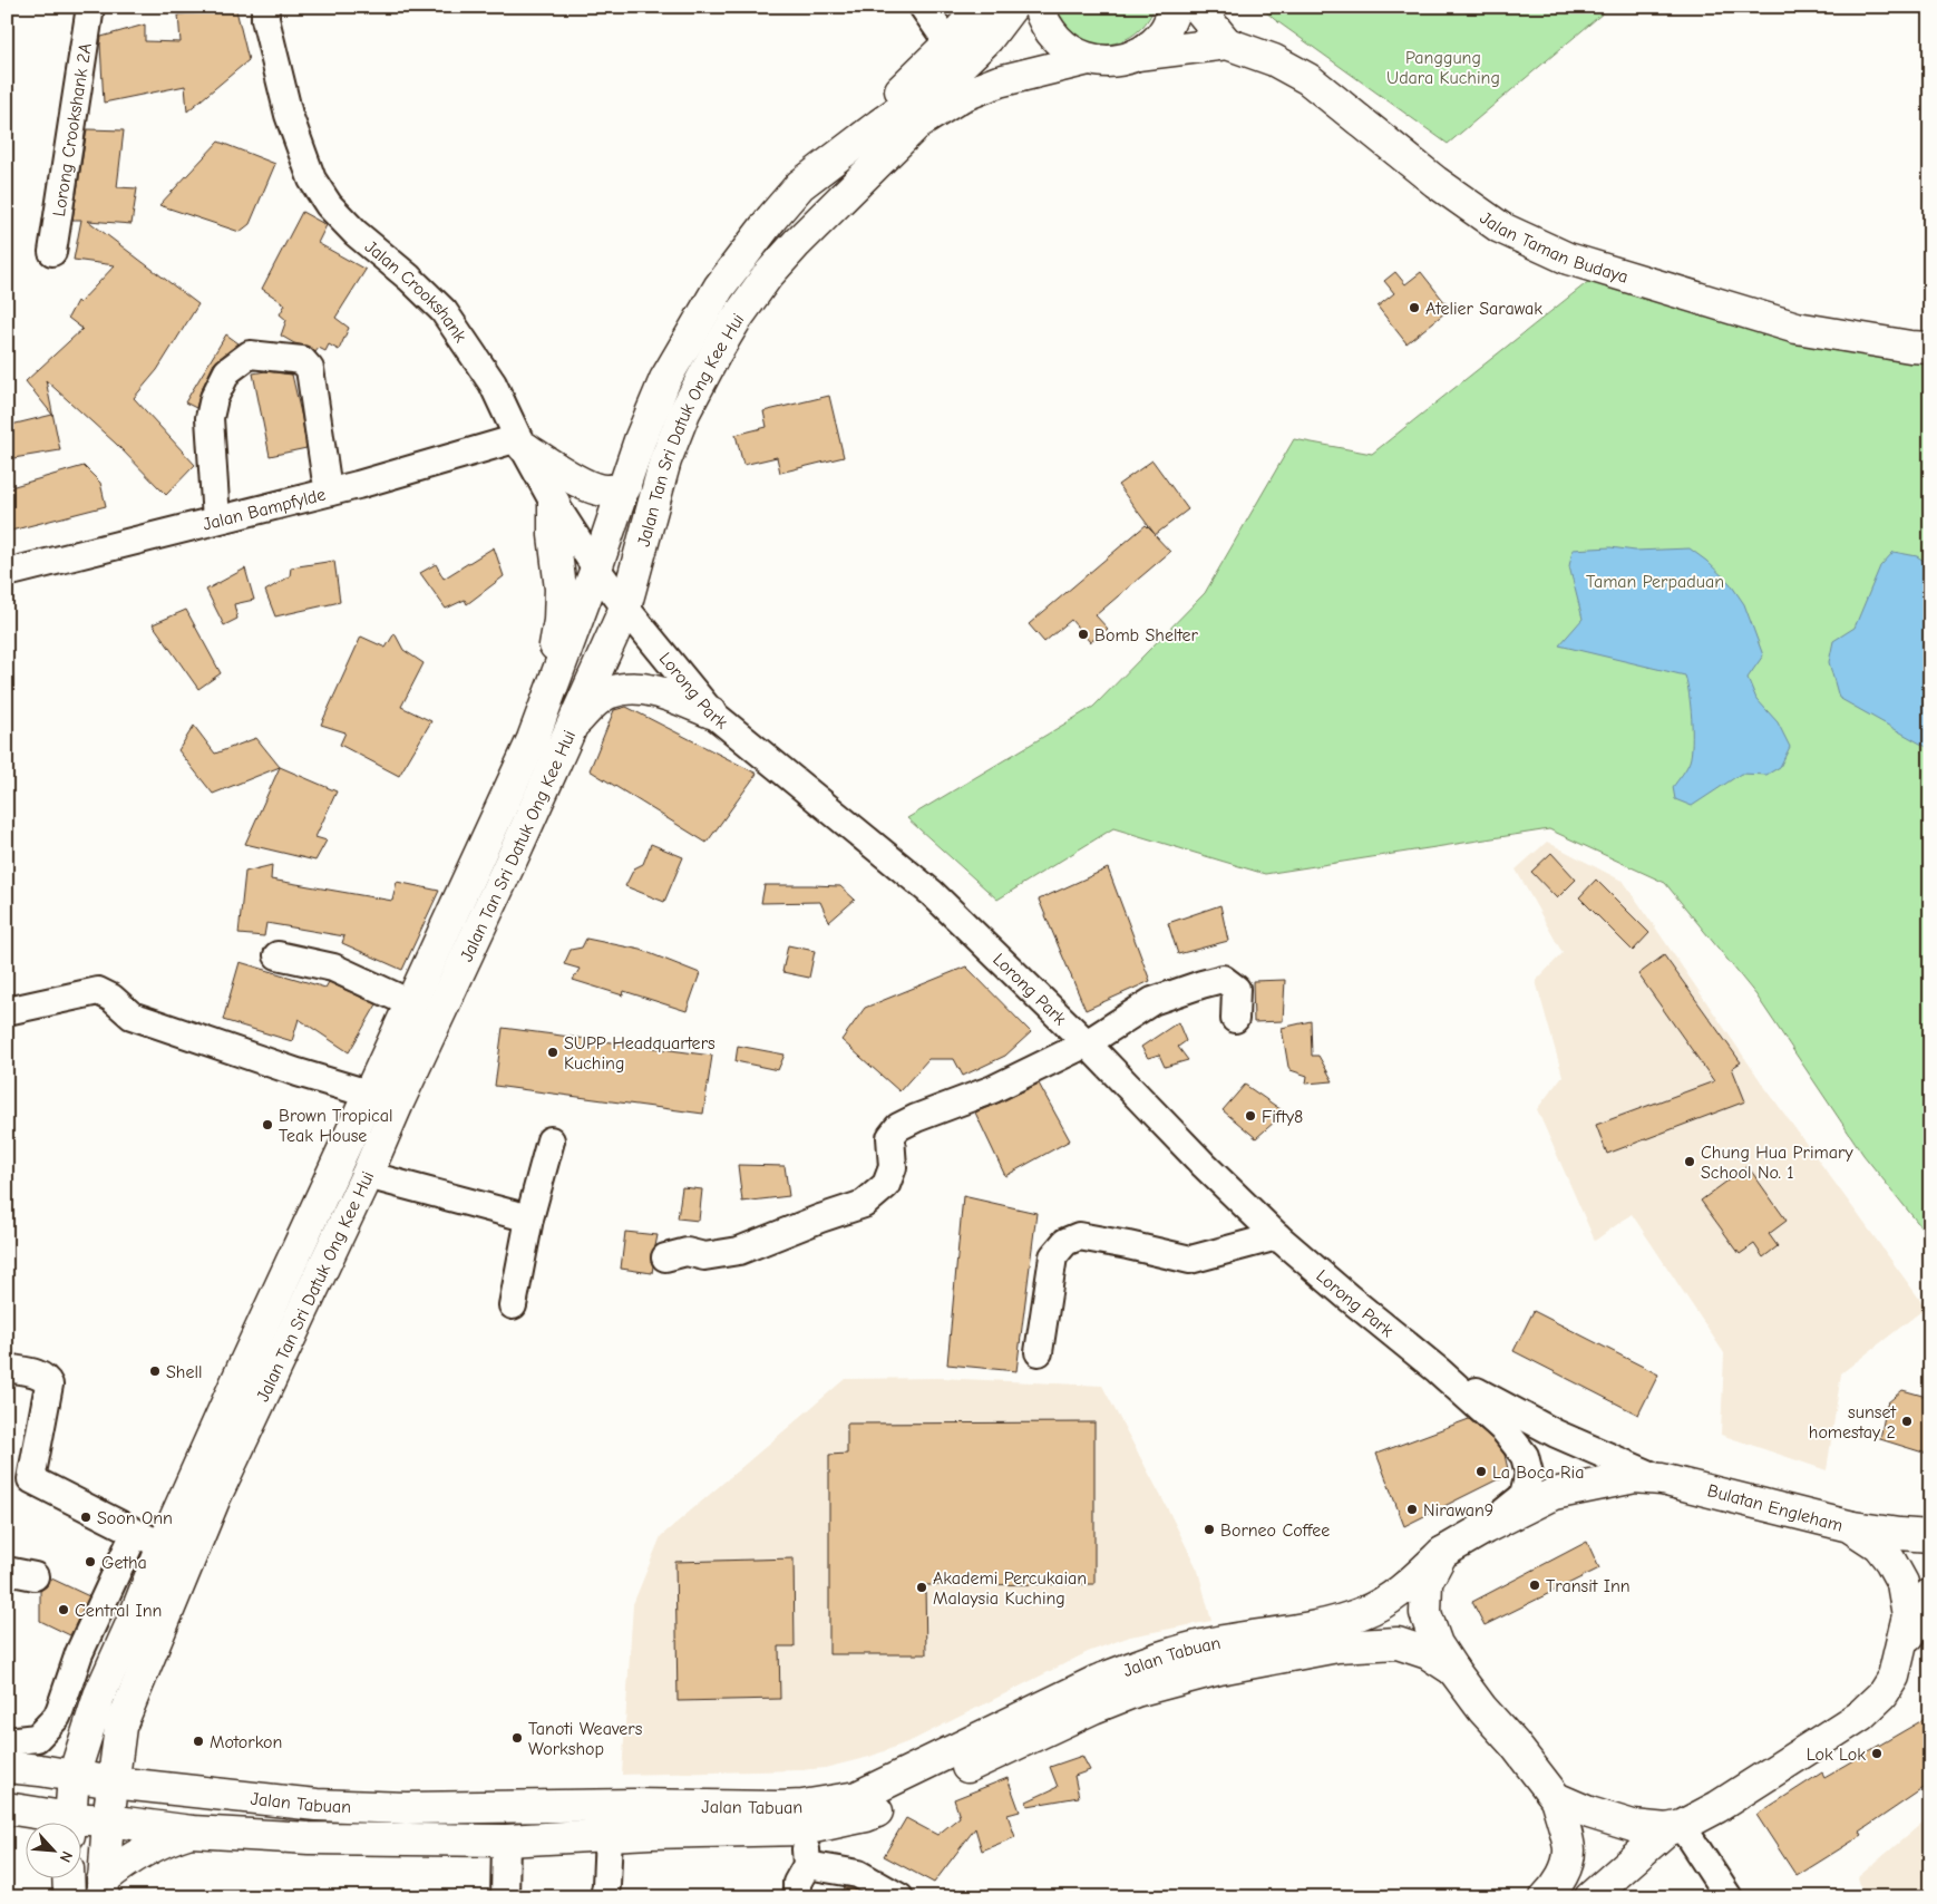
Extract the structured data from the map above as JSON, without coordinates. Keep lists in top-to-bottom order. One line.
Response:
{"streets":{"main road":["Jalan Taman Budaya","Jalan Tan Sri Datuk Ong Kee Hui","Bulatan Engleham","Jalan Tabuan"],"street":["Lorong Crookshank 2A","Jalan Crookshank","Jalan Bampfylde","Lorong Park"]},"crossings":[["Jalan Crookshank","Jalan Tan Sri Datuk Ong Kee Hui"],["Jalan Crookshank","Jalan Bampfylde"],["Jalan Crookshank","Lorong Park"],["Jalan Tan Sri Datuk Ong Kee Hui","Lorong Park"],["Jalan Tan Sri Datuk Ong Kee Hui","Jalan Tabuan"],["Bulatan Engleham","Jalan Tabuan"]],"parks":["Panggung Udara Kuching","Taman Perpaduan"],"places":["Atelier Sarawak","Bomb Shelter","SUPP Headquarters Kuching","Fifty8","Brown Tropical Teak House","Chung Hua Primary School No. 1","Shell","sunset homestay 2","La Boca Ria","Nirawan9","Soon Onn","Borneo Coffee","Getha","Transit Inn","Akademi Percukaian Malaysia Kuching","Central Inn","Tanoti Weavers Workshop","Motorkon","Lok Lok"],"north":"bottom right"}
